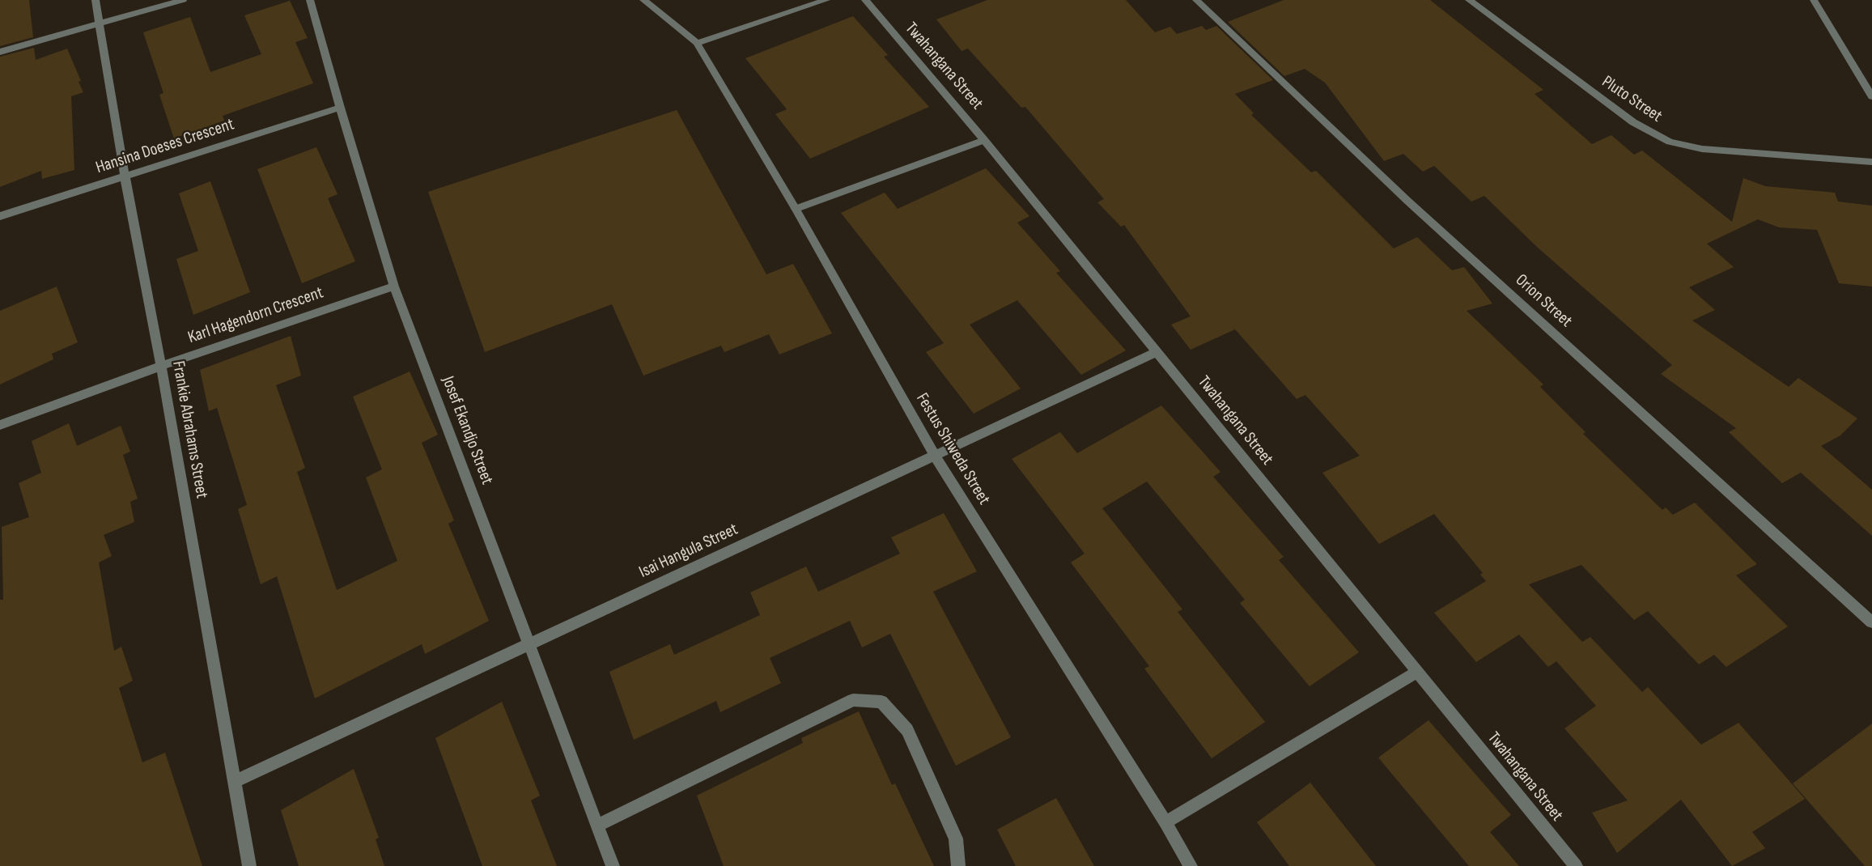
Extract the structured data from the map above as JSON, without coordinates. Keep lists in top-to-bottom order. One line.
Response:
{"streets":{"street":["Twahangana Street","Pluto Street","Hansina Doeses Crescent","Orion Street","Karl Hagendorn Crescent","Frankie Abrahams Street","Josef Ekandjo Street","Festus Shiweda Street","Isai Hangula Street"]},"crossings":[["Twahangana Street","Isai Hangula Street"],["Hansina Doeses Crescent","Frankie Abrahams Street"],["Hansina Doeses Crescent","Josef Ekandjo Street"],["Karl Hagendorn Crescent","Frankie Abrahams Street"],["Karl Hagendorn Crescent","Josef Ekandjo Street"],["Frankie Abrahams Street","Isai Hangula Street"],["Josef Ekandjo Street","Isai Hangula Street"],["Festus Shiweda Street","Isai Hangula Street"]]}
